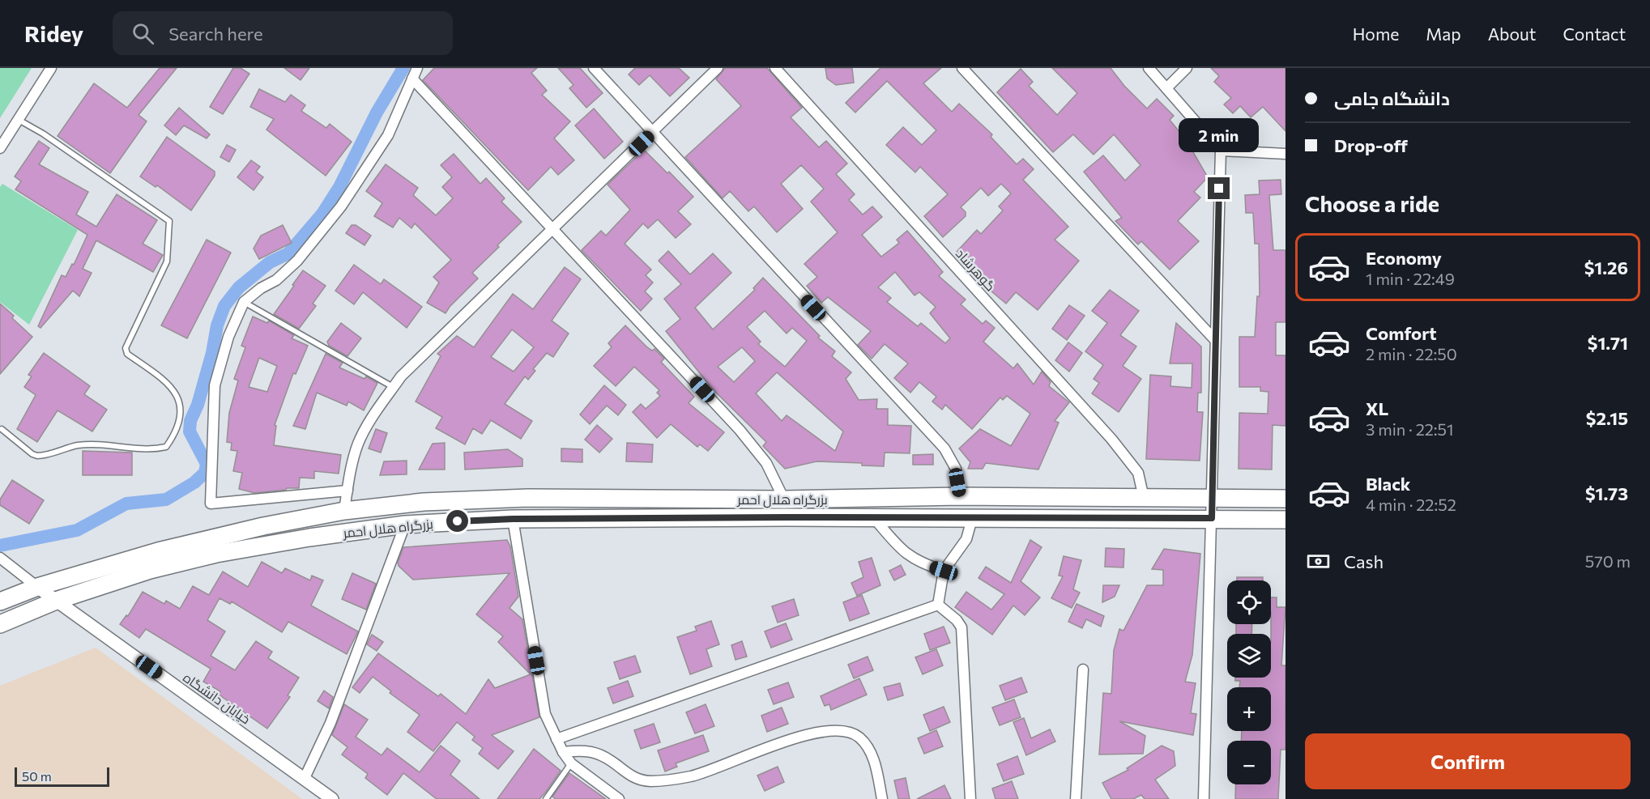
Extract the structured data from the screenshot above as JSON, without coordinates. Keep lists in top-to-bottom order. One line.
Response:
{"streets":{"highway":["بزرگراه هلال احمر"],"street":["گوهرشاد","خیابان دانشگاه"]},"crossings":[["گوهرشاد","بزرگراه هلال احمر"],["بزرگراه هلال احمر","خیابان دانشگاه"]],"scale_bar":"50 m","page":{"header":"Ridey","search":"Search here","nav":["Home","Map","About","Contact"],"banner":["دانشگاه جامی","Drop-off"],"bubble":"2 min","heading":"Choose a ride","list":[{"name":"Economy","note":"1 min · 22:49","value":"$1.26"},{"name":"Comfort","note":"2 min · 22:50","value":"$1.71"},{"name":"XL","note":"3 min · 22:51","value":"$2.15"},{"name":"Black","note":"4 min · 22:52","value":"$1.73"}],"pay":["Cash","570 m"],"map_buttons":["+","−"],"buttons":"Confirm","scale":"50 m"}}
